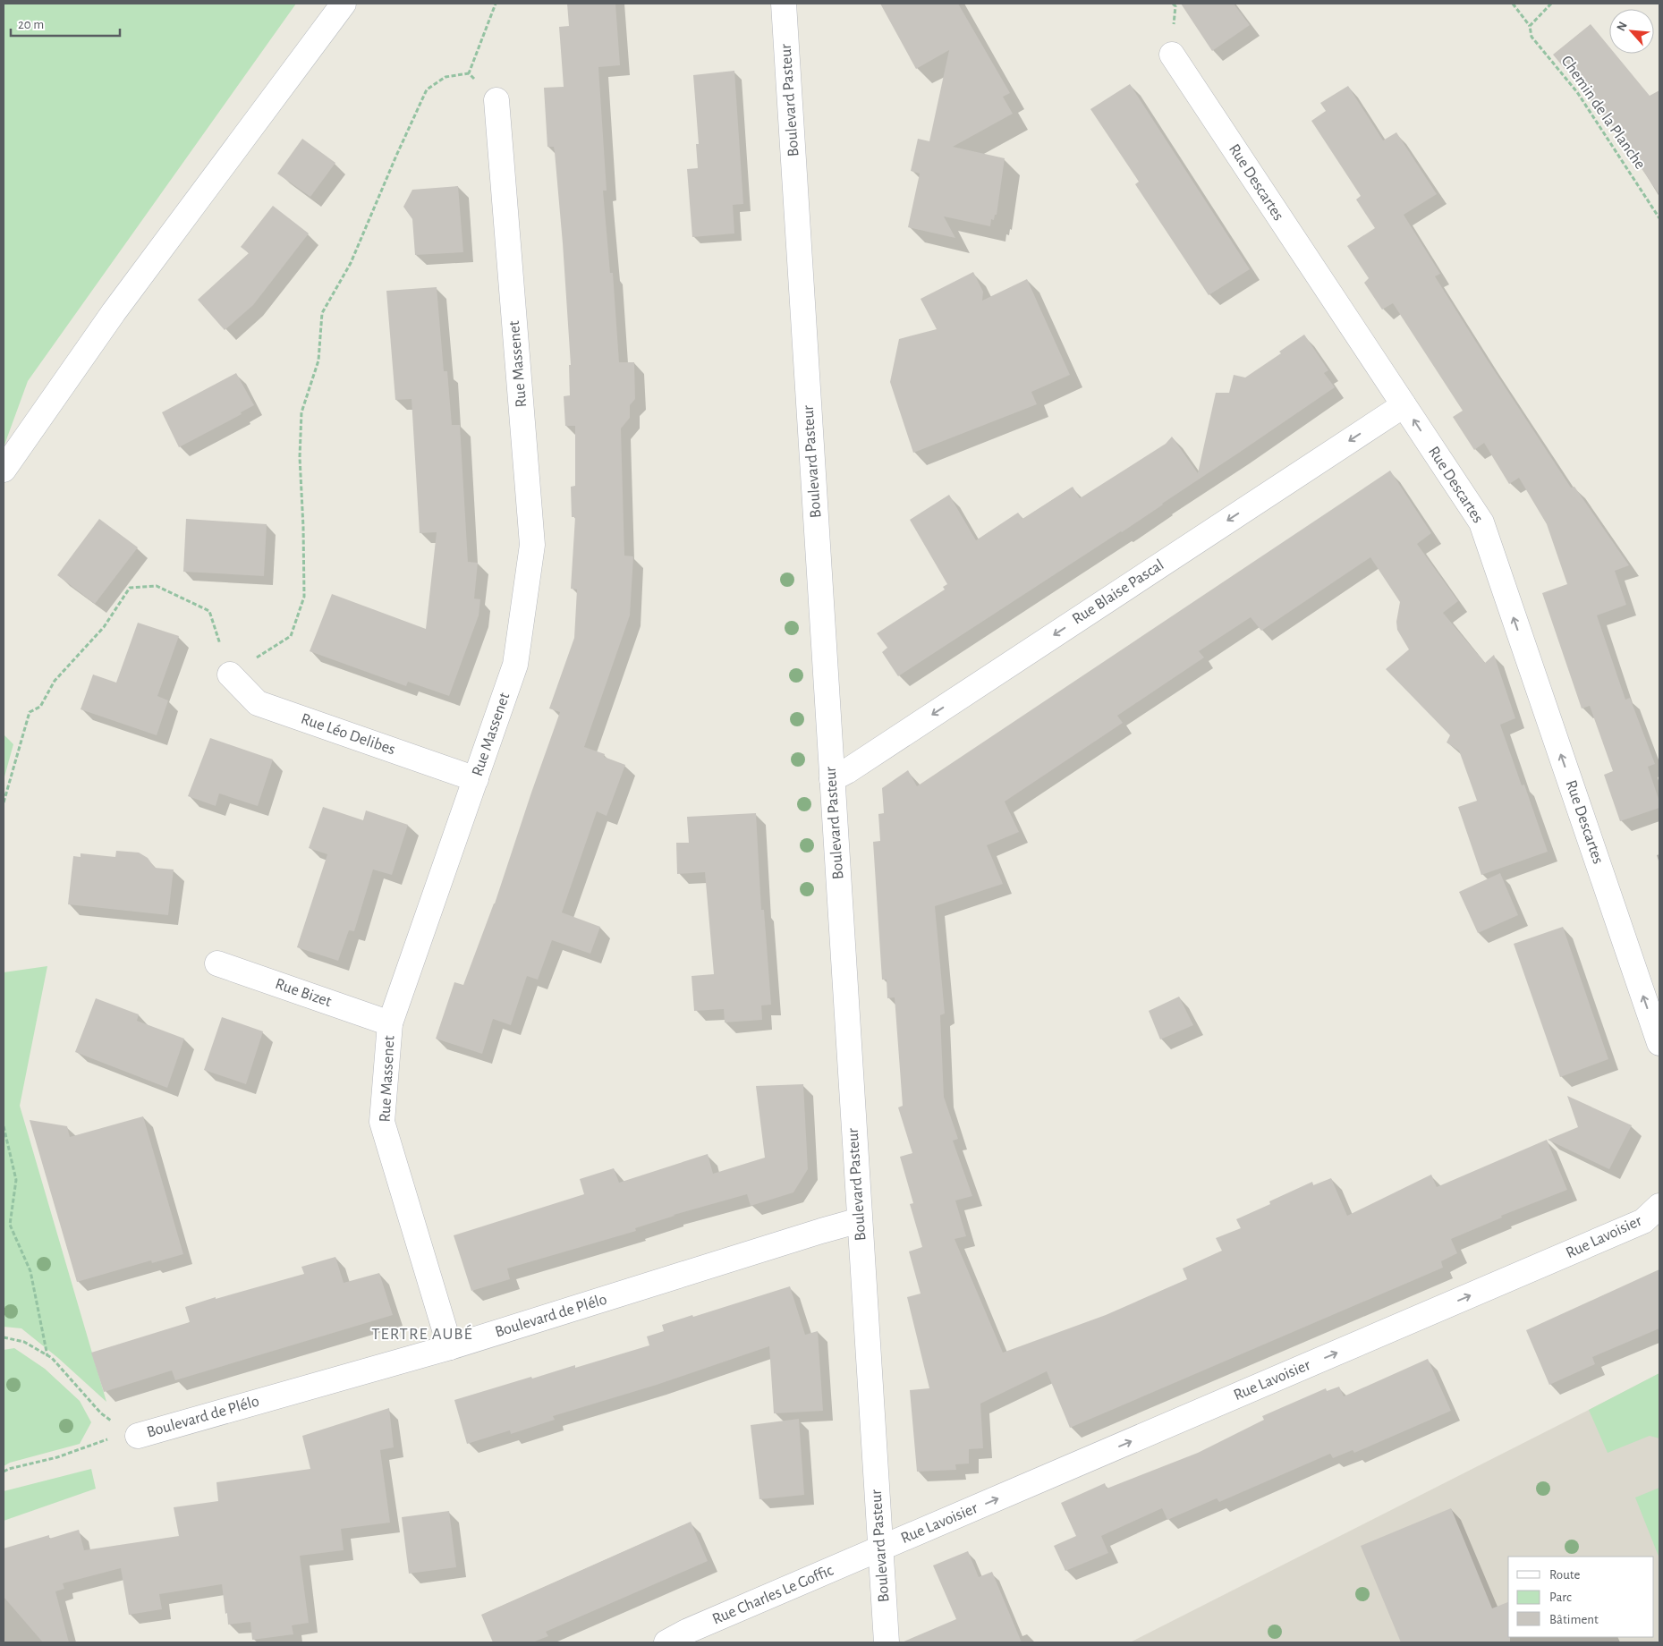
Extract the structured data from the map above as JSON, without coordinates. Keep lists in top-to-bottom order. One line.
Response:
{"streets":{"street":["Boulevard Pasteur","Rue Descartes","Rue Massenet","Rue Blaise Pascal","Rue Léo Delibes","Rue Bizet","Rue Lavoisier","Boulevard de Plélo","Rue Charles Le Goffic"],"path":["Chemin de la Planche"]},"crossings":[["Boulevard Pasteur","Rue Blaise Pascal"],["Boulevard Pasteur","Rue Lavoisier"],["Boulevard Pasteur","Boulevard de Plélo"],["Boulevard Pasteur","Rue Charles Le Goffic"],["Rue Descartes","Rue Blaise Pascal"],["Rue Massenet","Rue Léo Delibes"],["Rue Massenet","Rue Bizet"],["Rue Massenet","Boulevard de Plélo"],["Rue Lavoisier","Rue Charles Le Goffic"]],"one_way":["Rue Descartes","Rue Blaise Pascal","Rue Lavoisier"],"districts":["TERTRE AUBÉ"],"legend":["Route","Parc","Bâtiment"],"scale_bar":"20 m","north":"top left"}
